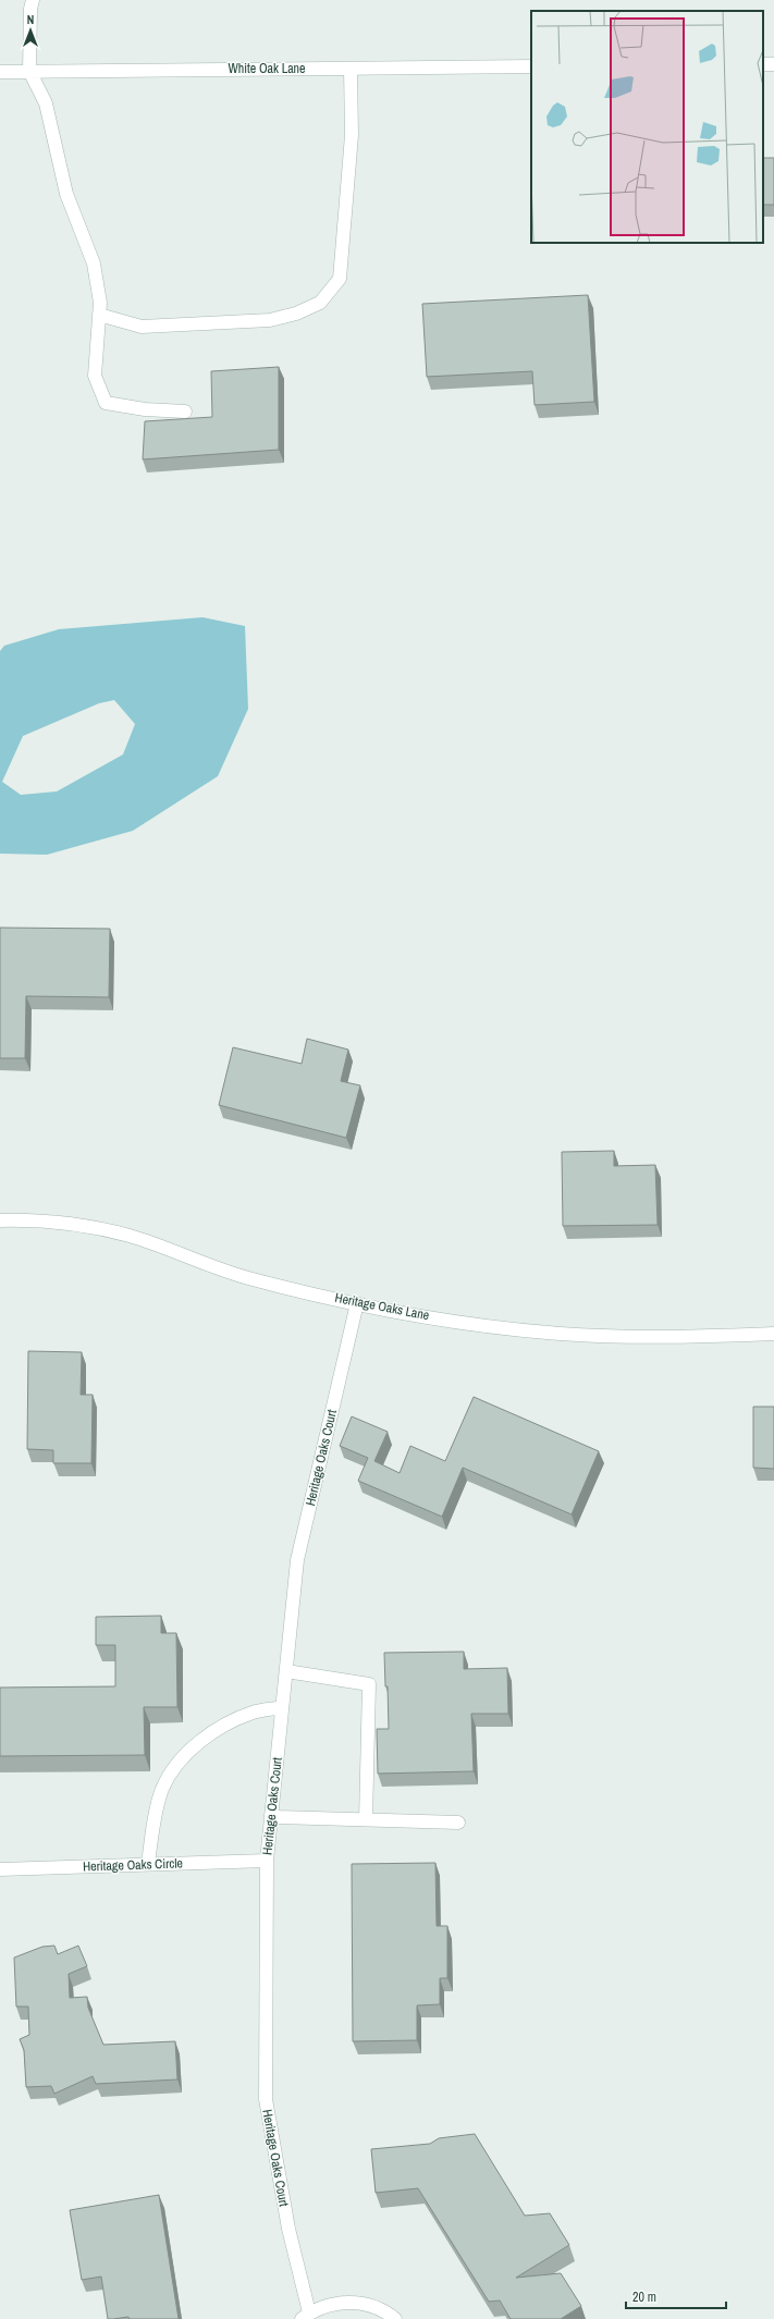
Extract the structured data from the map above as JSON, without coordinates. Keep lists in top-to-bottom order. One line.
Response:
{"streets":{"street":["White Oak Lane","Heritage Oaks Lane","Heritage Oaks Court","Heritage Oaks Circle"]},"crossings":[["Heritage Oaks Lane","Heritage Oaks Court"],["Heritage Oaks Court","Heritage Oaks Circle"]],"scale_bar":"20 m","north":"top"}
